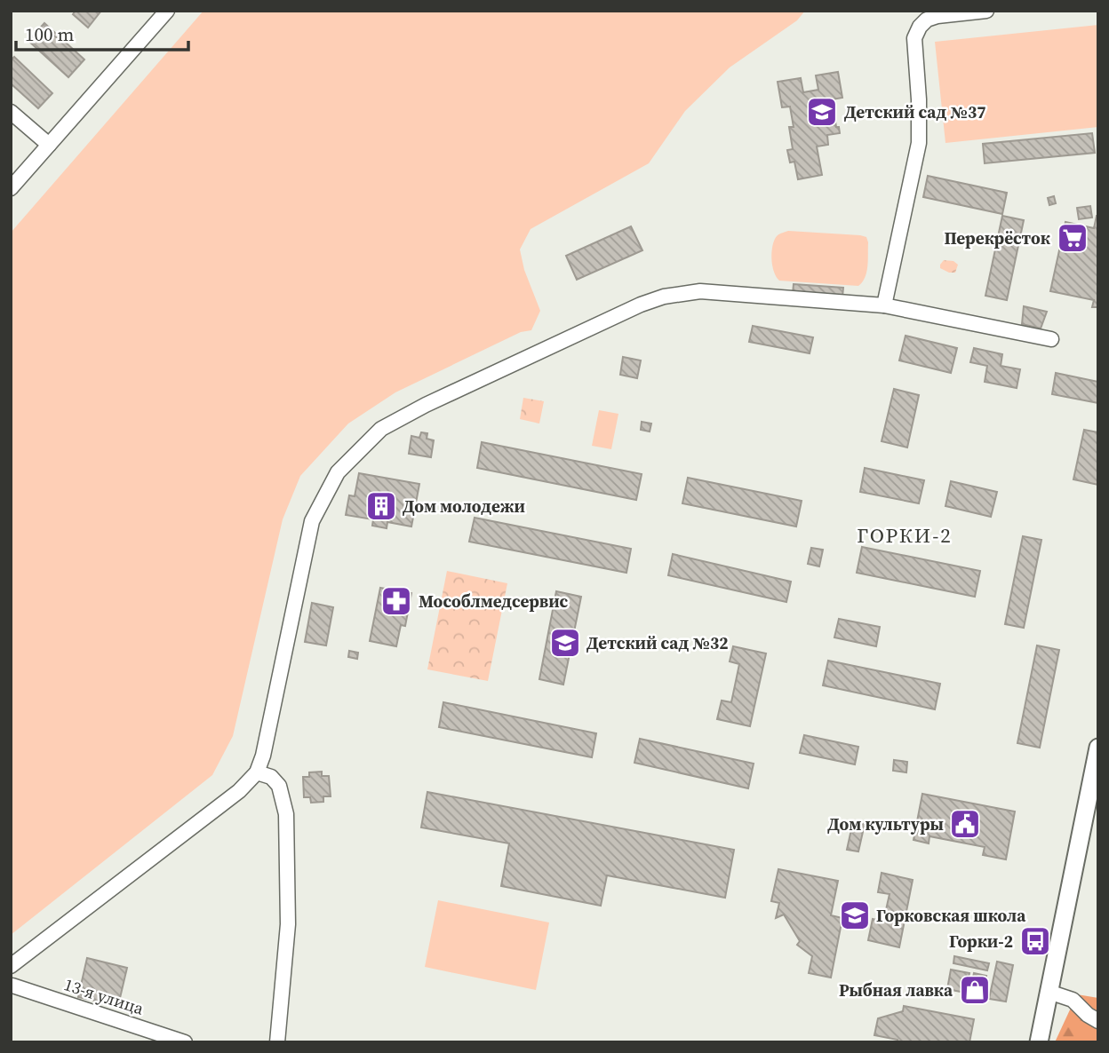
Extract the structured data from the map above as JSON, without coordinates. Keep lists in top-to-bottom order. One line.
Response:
{"streets":{"street":["13-я улица"]},"districts":["ГОРКИ-2"],"places":{"school or university":["Детский сад №37","Детский сад №32","Горковская школа"],"supermarket":["Перекрёсток"],"building":["Дом молодежи"],"pharmacy":["Мособлмедсервис"],"public building":["Дом культуры"],"bus stop":["Горки-2"],"shop":["Рыбная лавка"]},"scale_bar":"100 m"}
